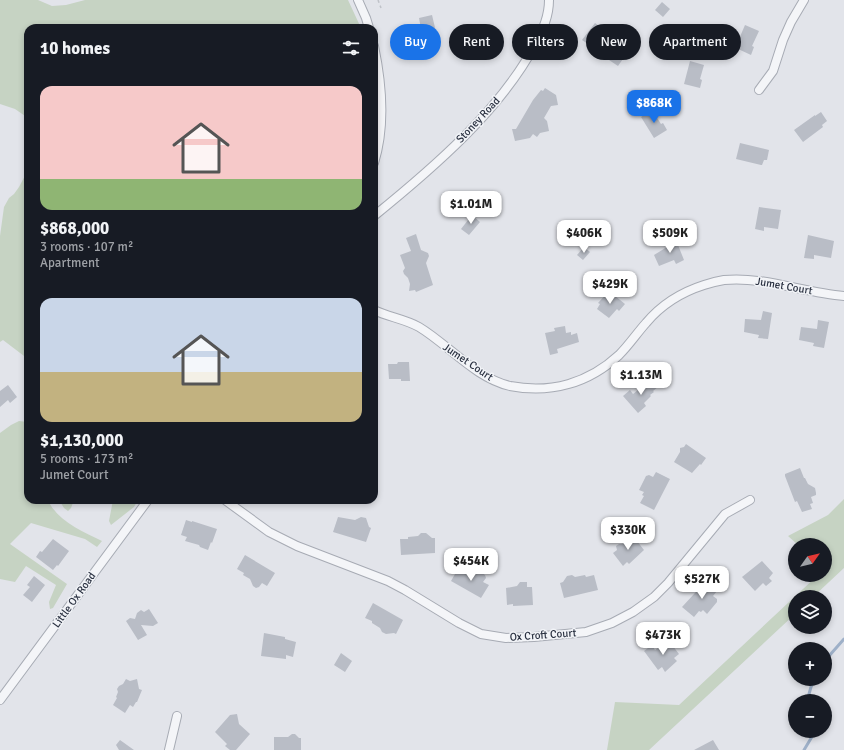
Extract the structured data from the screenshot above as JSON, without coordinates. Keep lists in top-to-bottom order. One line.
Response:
{"streets":{"street":["Stoney Road","Jumet Court","Little Ox Road","Ox Croft Court"]},"north":"top right","page":{"chip":["Buy","Rent","Filters","New","Apartment"],"heading":"10 homes","list":[{"name":"$868,000","note":"3 rooms · 107 m² · Apartment"},{"name":"$1,130,000","note":"5 rooms · 173 m² · Jumet Court"}],"price":["$868K","$1.01M","$406K","$509K","$429K","$1.13M","$330K","$454K","$527K","$473K"],"map_buttons":["+","−"]}}
